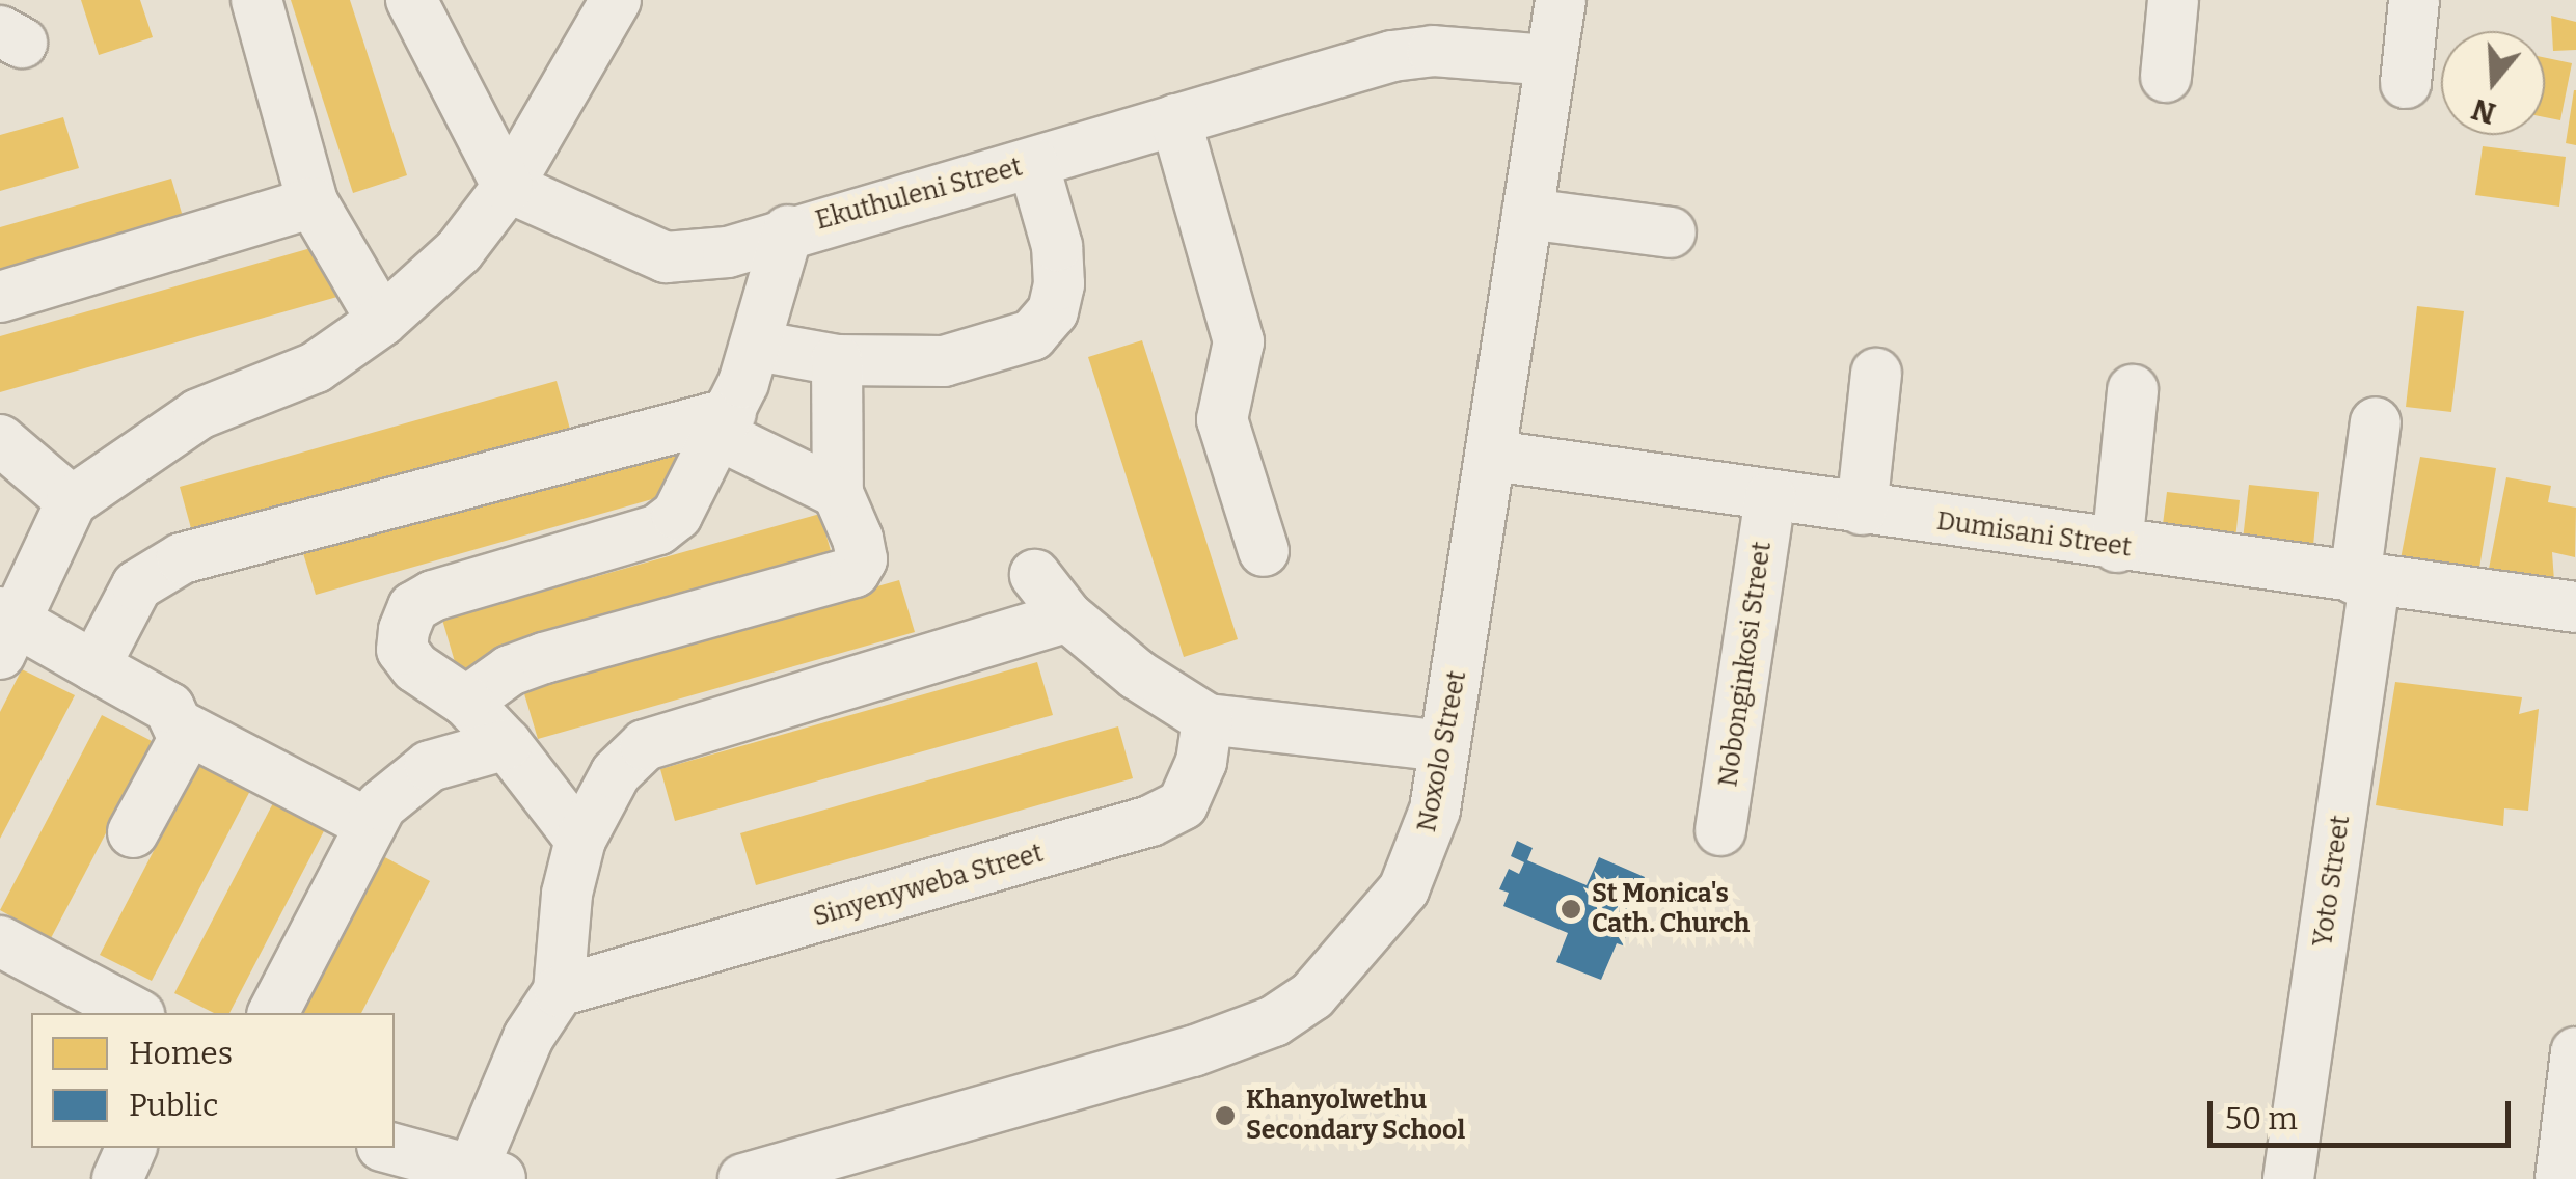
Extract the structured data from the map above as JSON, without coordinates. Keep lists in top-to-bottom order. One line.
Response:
{"streets":{"street":["Ekuthuleni Street","Dumisani Street","Nobonginkosi Street","Noxolo Street","Yoto Street","Sinyenyweba Street"]},"crossings":[["Ekuthuleni Street","Noxolo Street"],["Dumisani Street","Nobonginkosi Street"],["Dumisani Street","Noxolo Street"],["Dumisani Street","Yoto Street"]],"places":["St Monica's Cath. Church","Khanyolwethu Secondary School"],"legend":["Homes","Public"],"scale_bar":"50 m","north":"bottom"}
